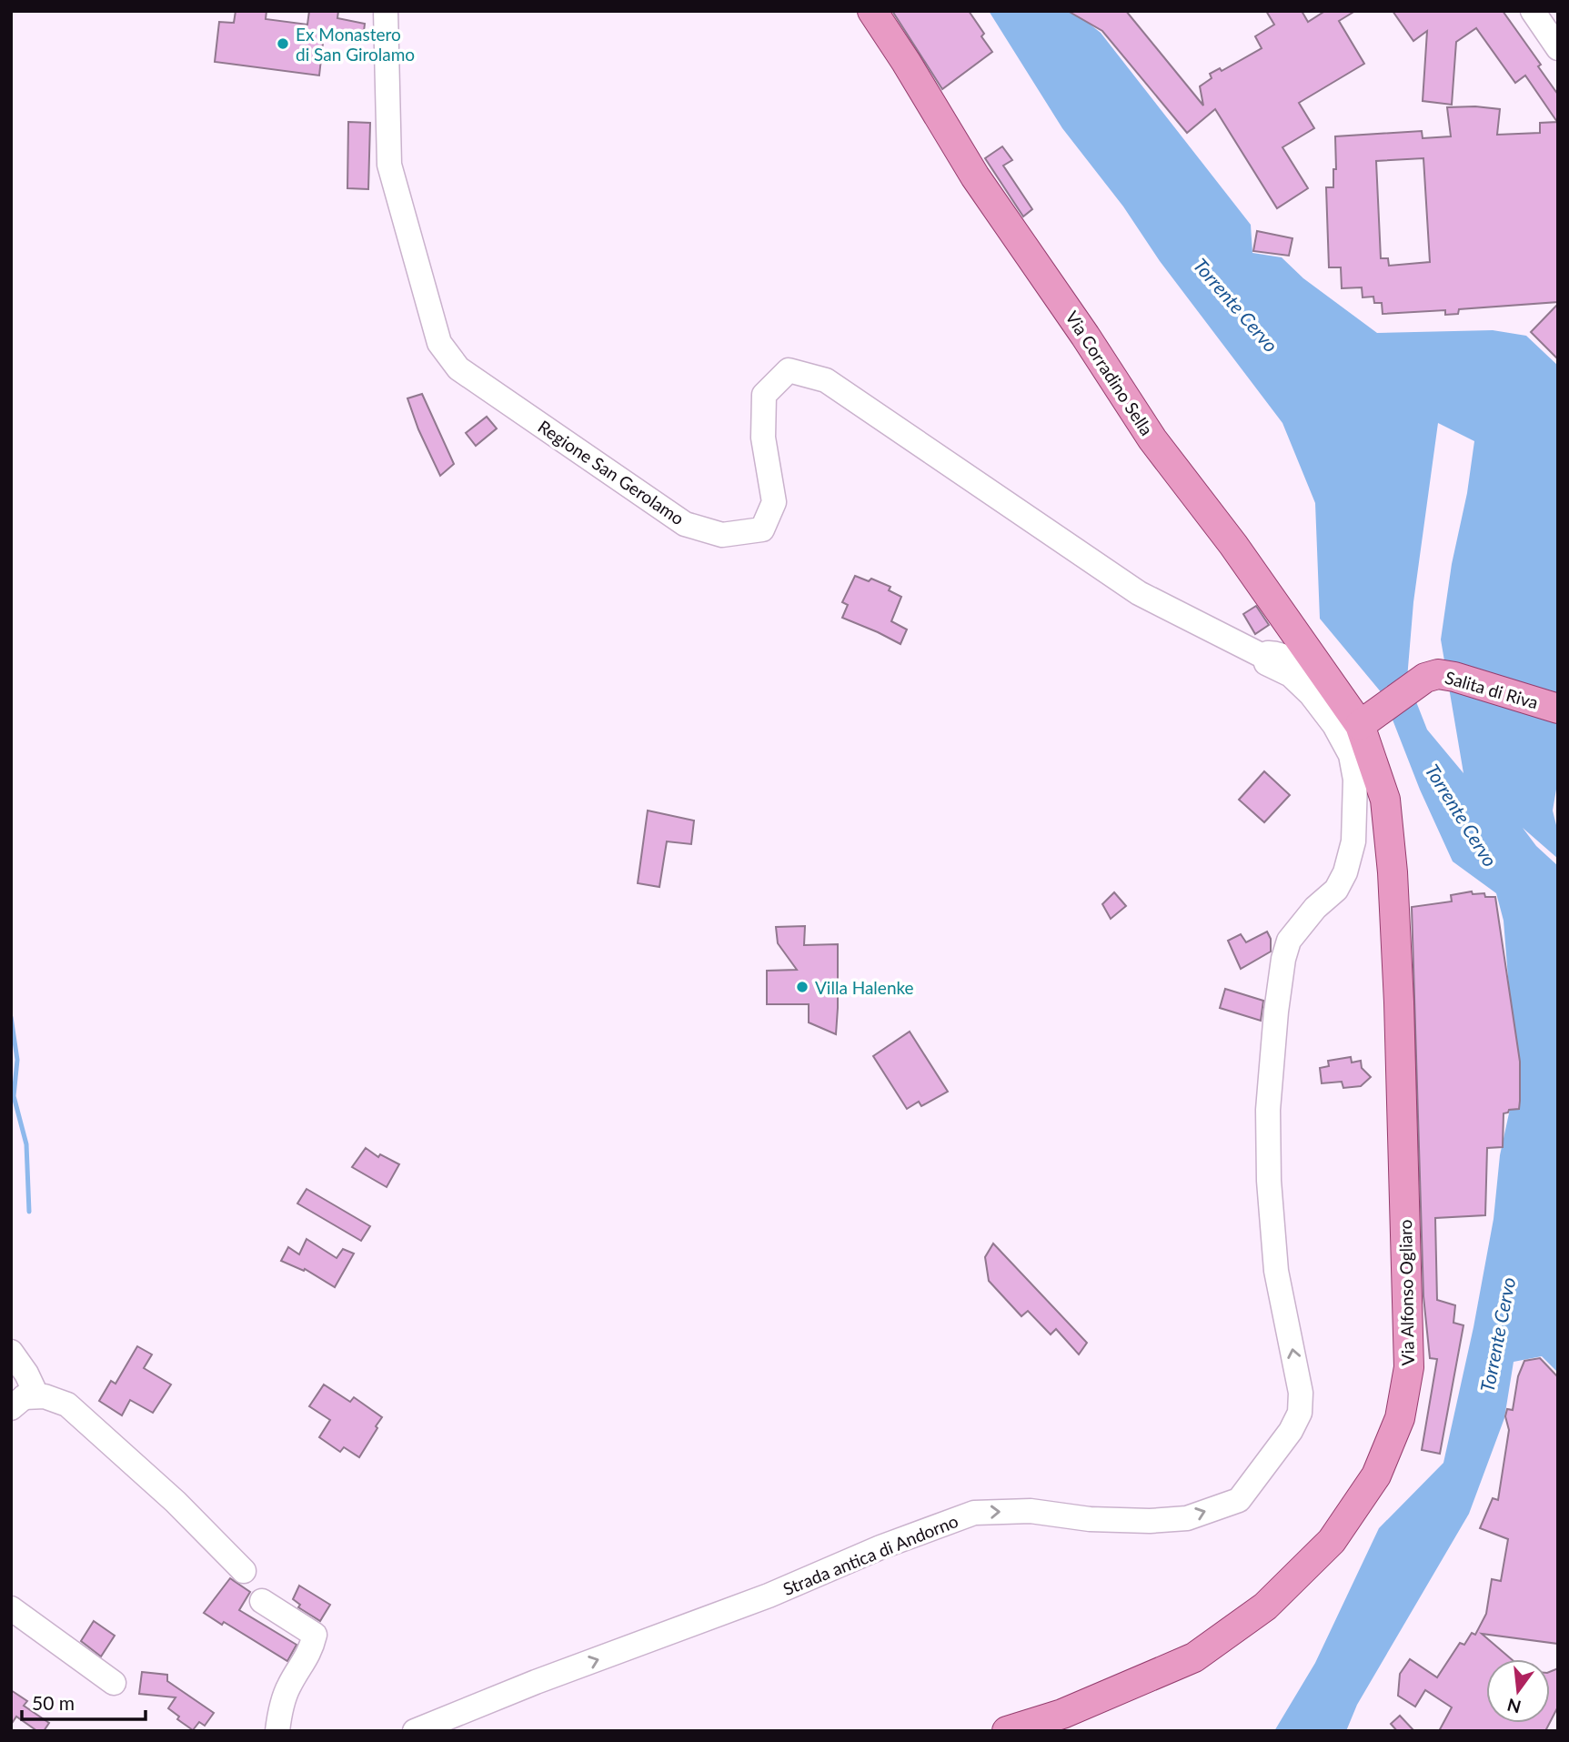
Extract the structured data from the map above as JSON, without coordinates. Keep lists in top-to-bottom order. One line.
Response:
{"streets":{"main road":["Via Corradino Sella","Salita di Riva","Via Alfonso Ogliaro"],"street":["Regione San Gerolamo","Strada antica di Andorno"]},"crossings":[["Via Corradino Sella","Salita di Riva"],["Via Corradino Sella","Via Alfonso Ogliaro"],["Regione San Gerolamo","Strada antica di Andorno"],["Salita di Riva","Via Alfonso Ogliaro"]],"water":["Torrente Cervo"],"places":["Ex Monastero di San Girolamo","Villa Halenke"],"scale_bar":"50 m","north":"bottom"}
